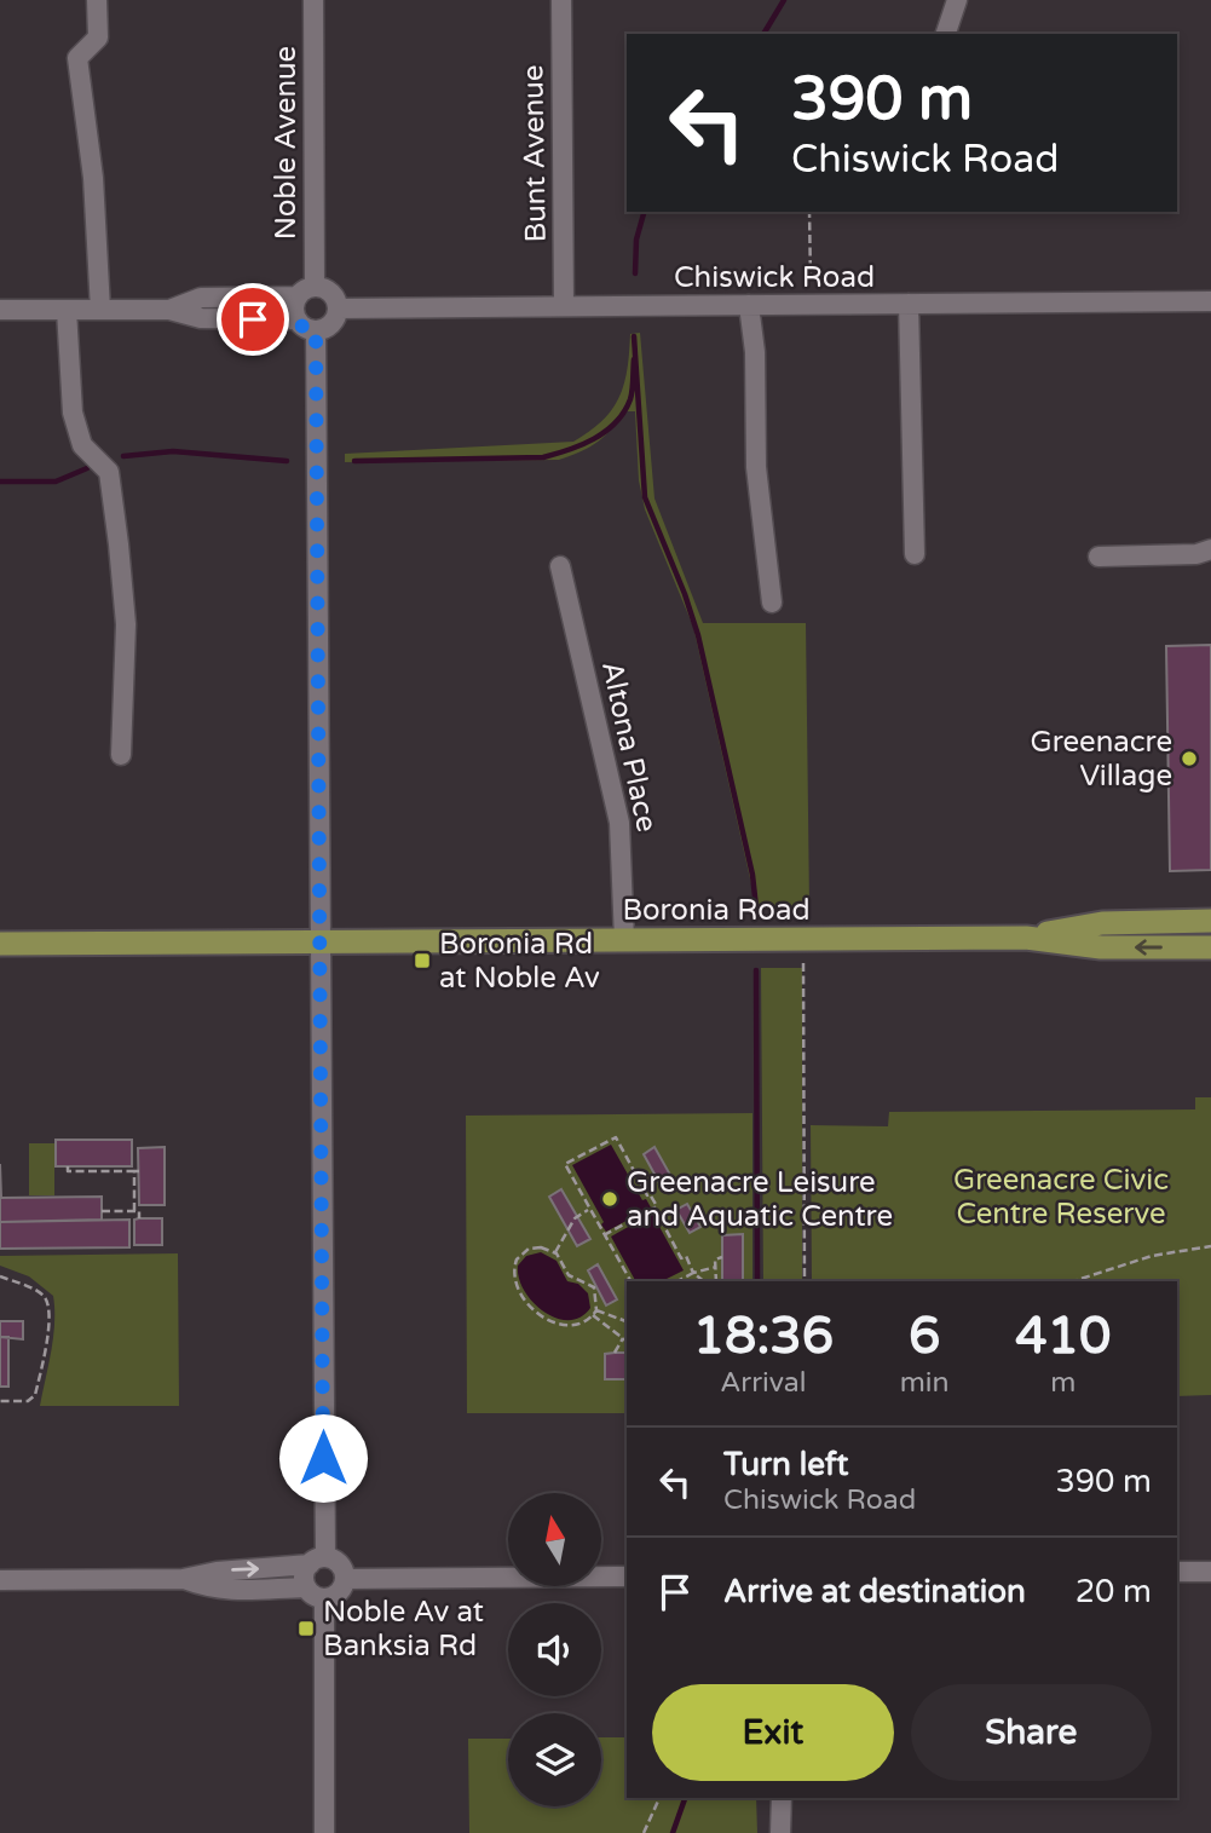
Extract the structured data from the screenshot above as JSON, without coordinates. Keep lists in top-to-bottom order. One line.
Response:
{"streets":{"main road":["Boronia Road"],"street":["Noble Avenue","Bunt Avenue","Chiswick Road","Altona Place"]},"crossings":[["Noble Avenue","Chiswick Road"],["Bunt Avenue","Chiswick Road"],["Altona Place","Boronia Road"]],"parks":["Greenacre Civic Centre Reserve"],"places":{"other":["Greenacre Village","Greenacre Leisure and Aquatic Centre"],"transit":["Boronia Rd at Noble Av","Noble Av at Banksia Rd"]},"north":"top","page":{"turn":["390 m","Chiswick Road"],"eta":["18:36","Arrival","6","min","410","m"],"list":[{"name":"Turn left","note":"Chiswick Road","value":"390 m"},{"name":"Arrive at destination","value":"20 m"}],"buttons":["Exit","Share"]}}
